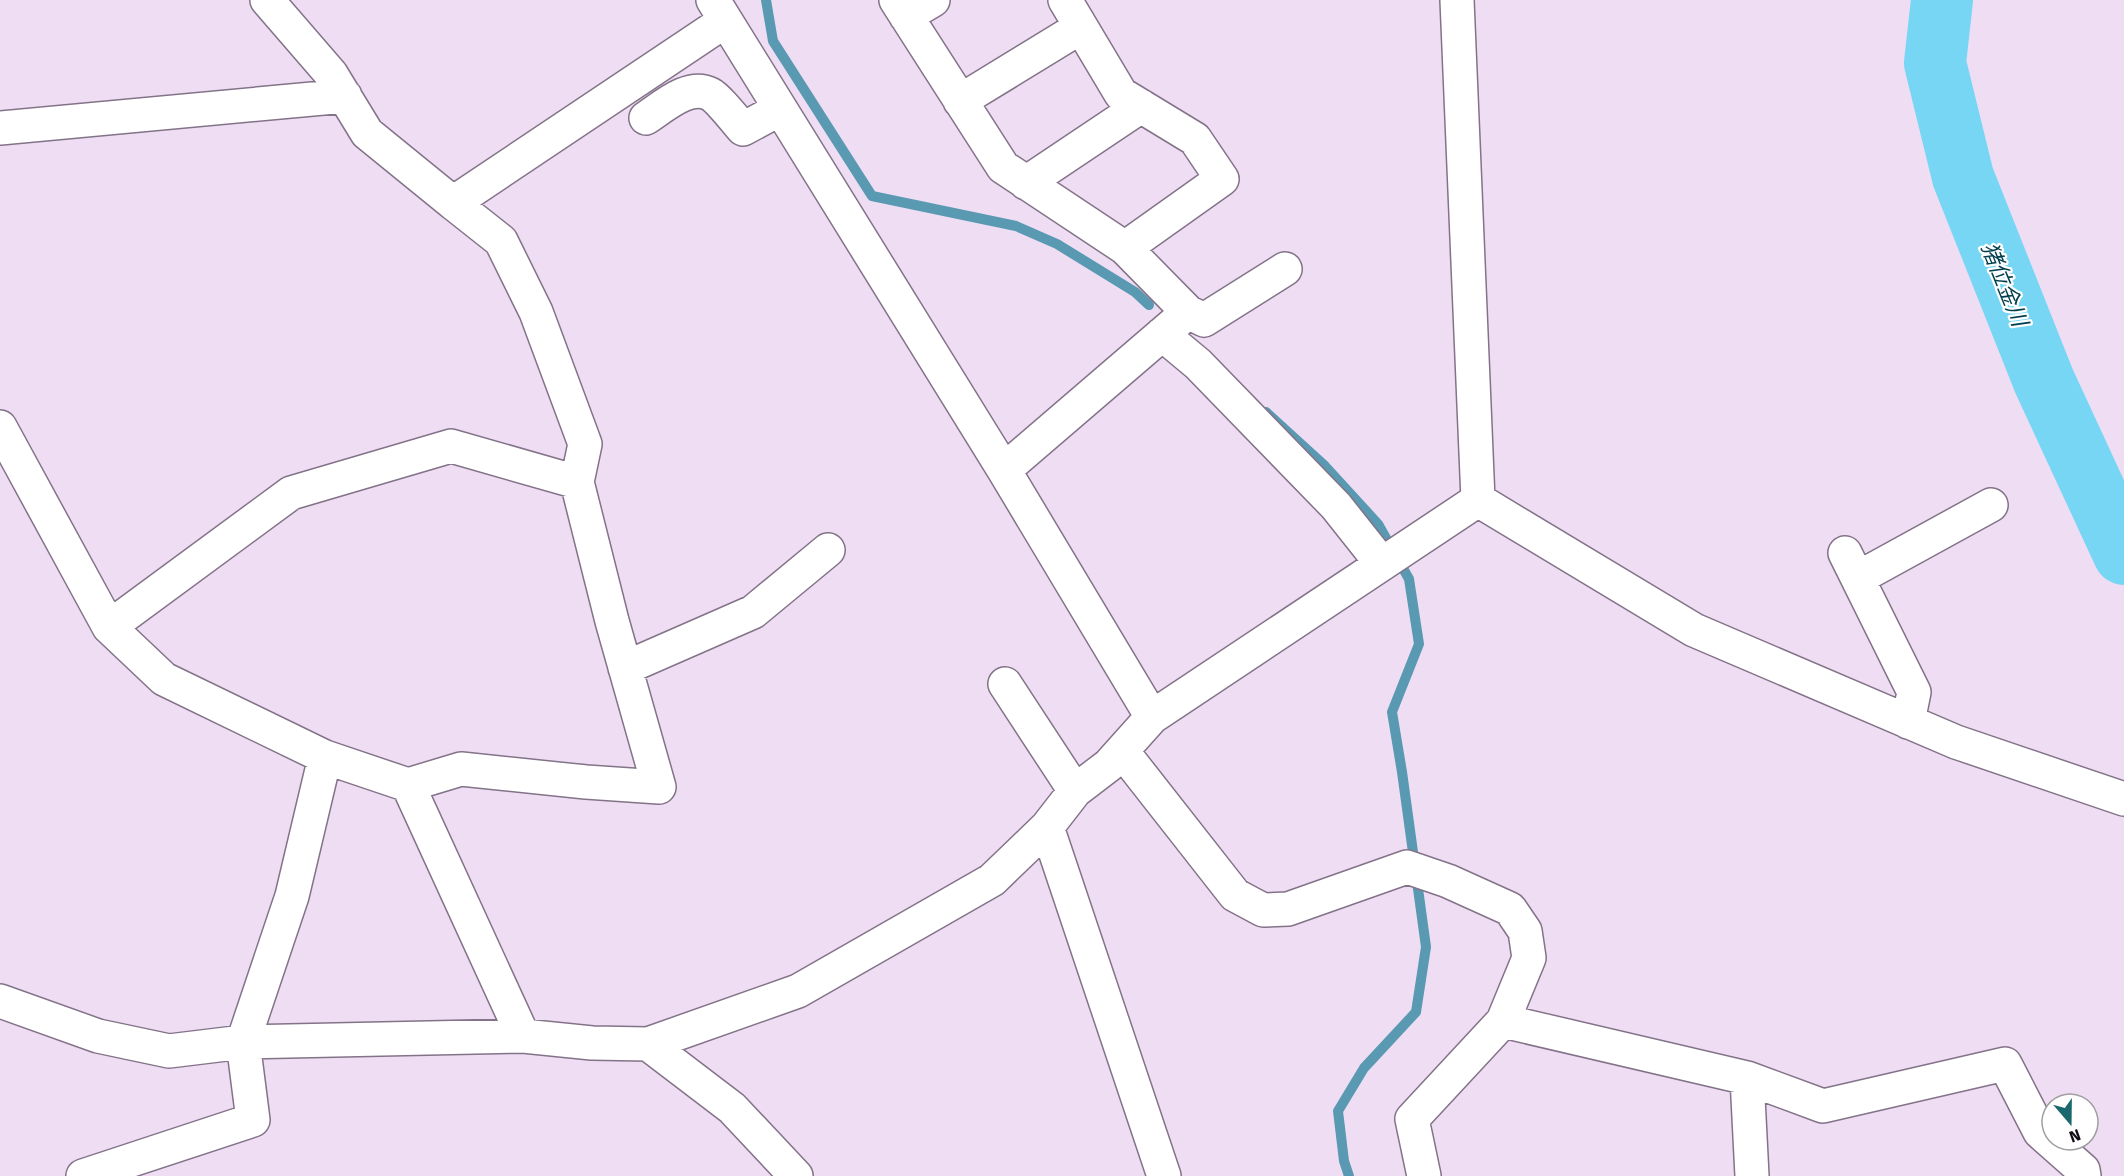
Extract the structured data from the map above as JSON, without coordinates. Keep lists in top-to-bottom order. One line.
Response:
{"water":["猪位金川"],"north":"bottom"}
